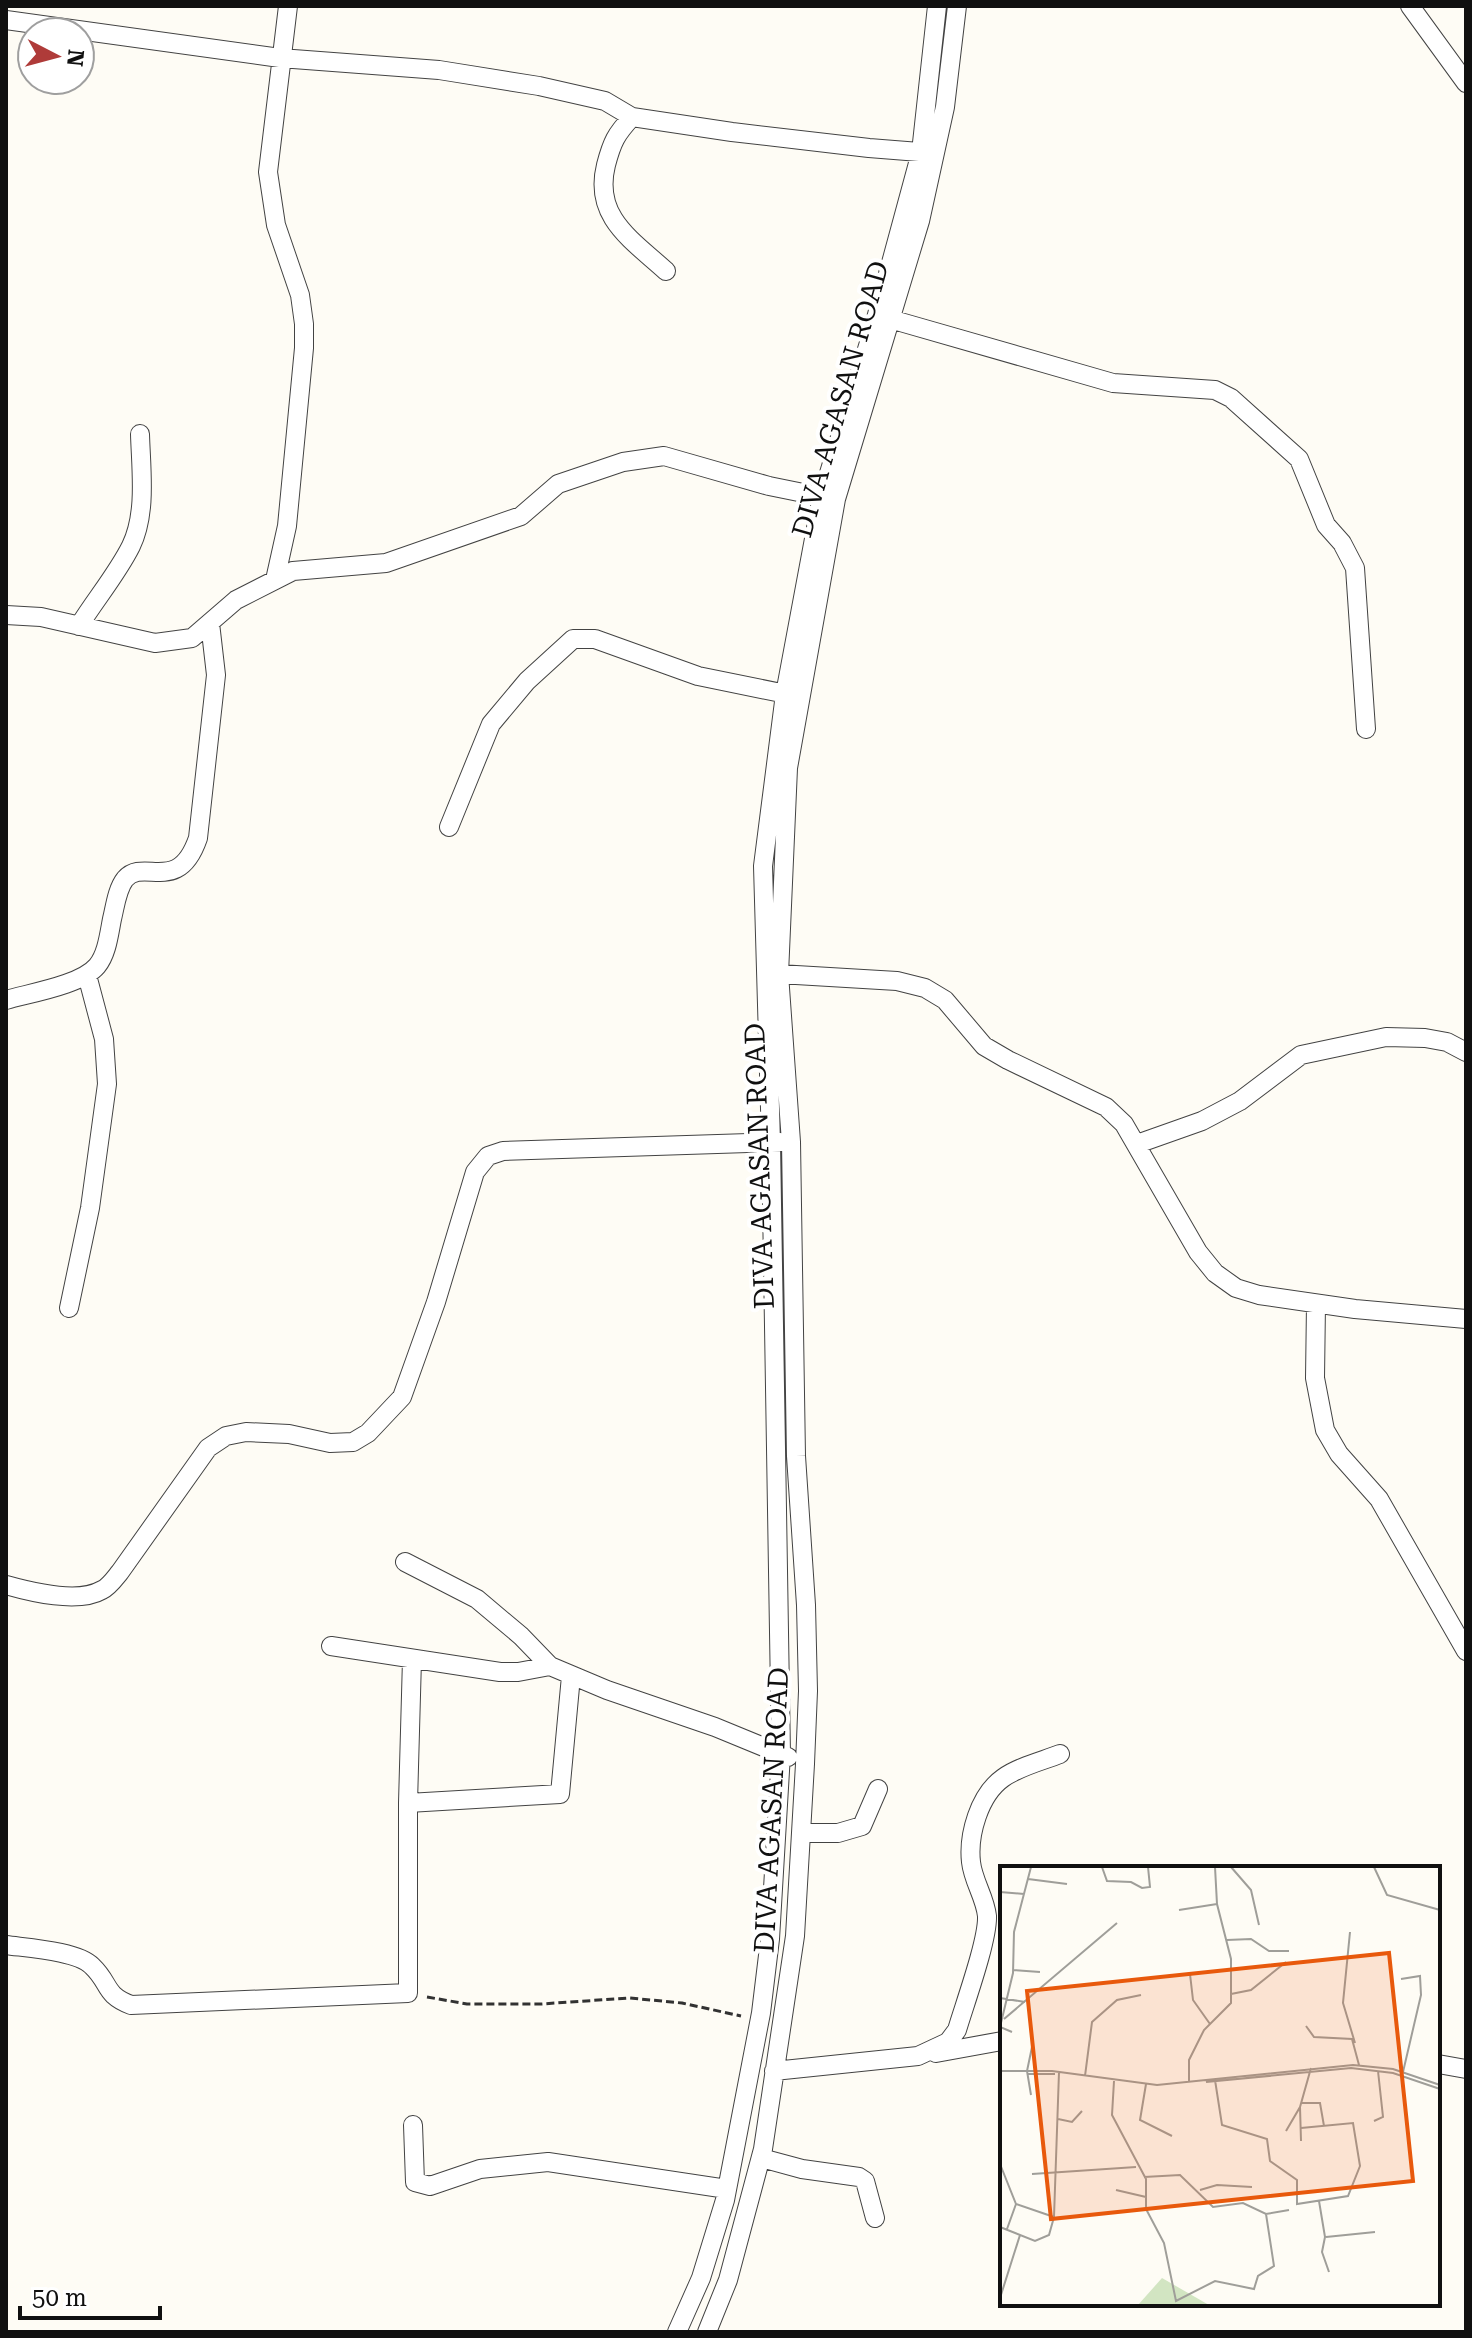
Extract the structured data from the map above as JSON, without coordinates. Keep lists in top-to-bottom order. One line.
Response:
{"streets":{"street":["DIVA AGASAN ROAD"]},"scale_bar":"50 m","north":"right"}
